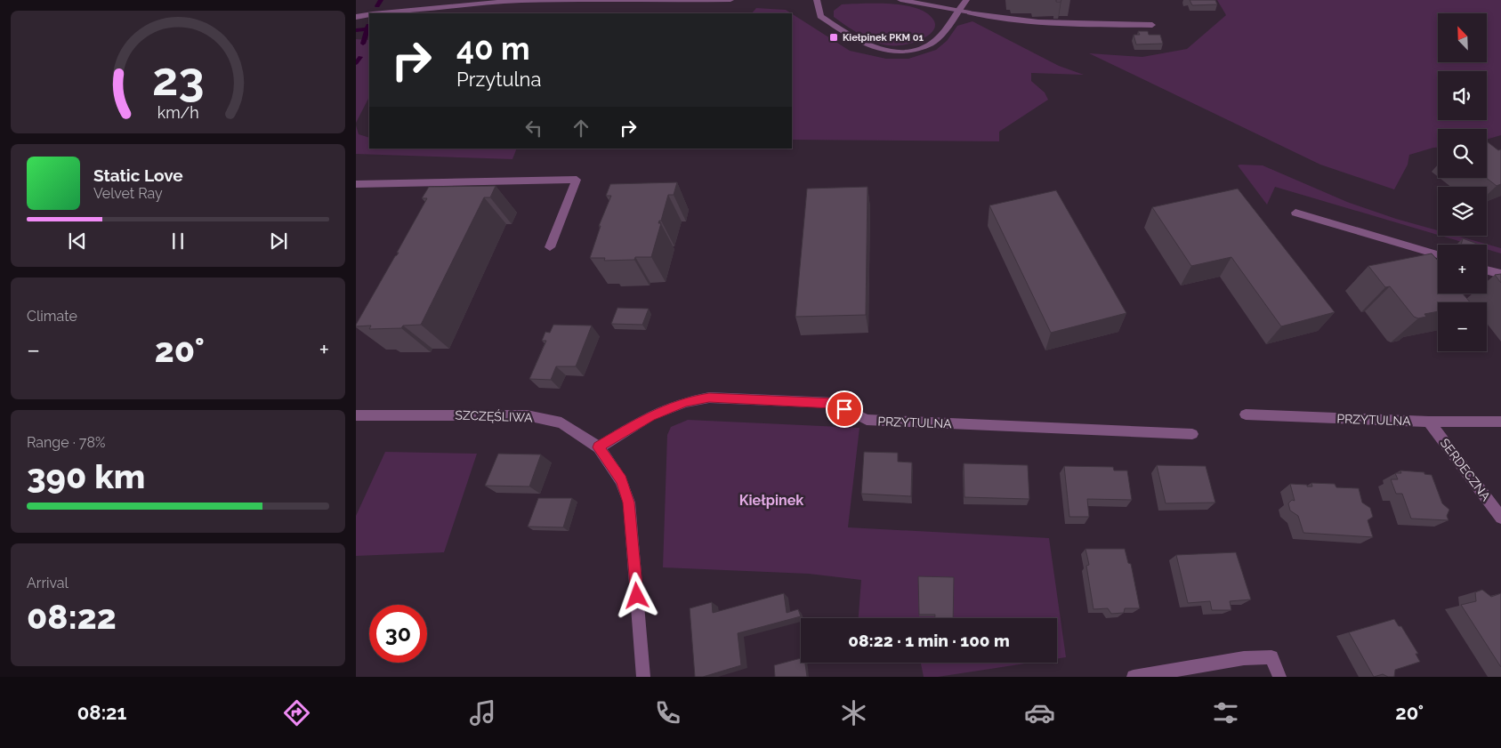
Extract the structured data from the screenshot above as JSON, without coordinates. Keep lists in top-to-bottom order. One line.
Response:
{"streets":{"street":["SZCZĘŚLIWA","PRZYTULNA","SERDECZNA"]},"crossings":[["SZCZĘŚLIWA","PRZYTULNA"],["PRZYTULNA","SERDECZNA"]],"districts":["Kiełpinek"],"places":{"transit":["Kiełpinek PKM 01"]},"north":"top left","page":{"map_buttons":["+","−"],"turn":["40 m","Przytulna"],"song":["Static Love","Velvet Ray"],"tile":["Climate",["Range · 78%","390 km"],["Arrival","08:22"]],"heat":["−","20°","+"],"limit":"30","trip":"08:22 · 1 min · 100 m","tabs":["08:21","20°"],"gauge":["23","km/h"]}}
